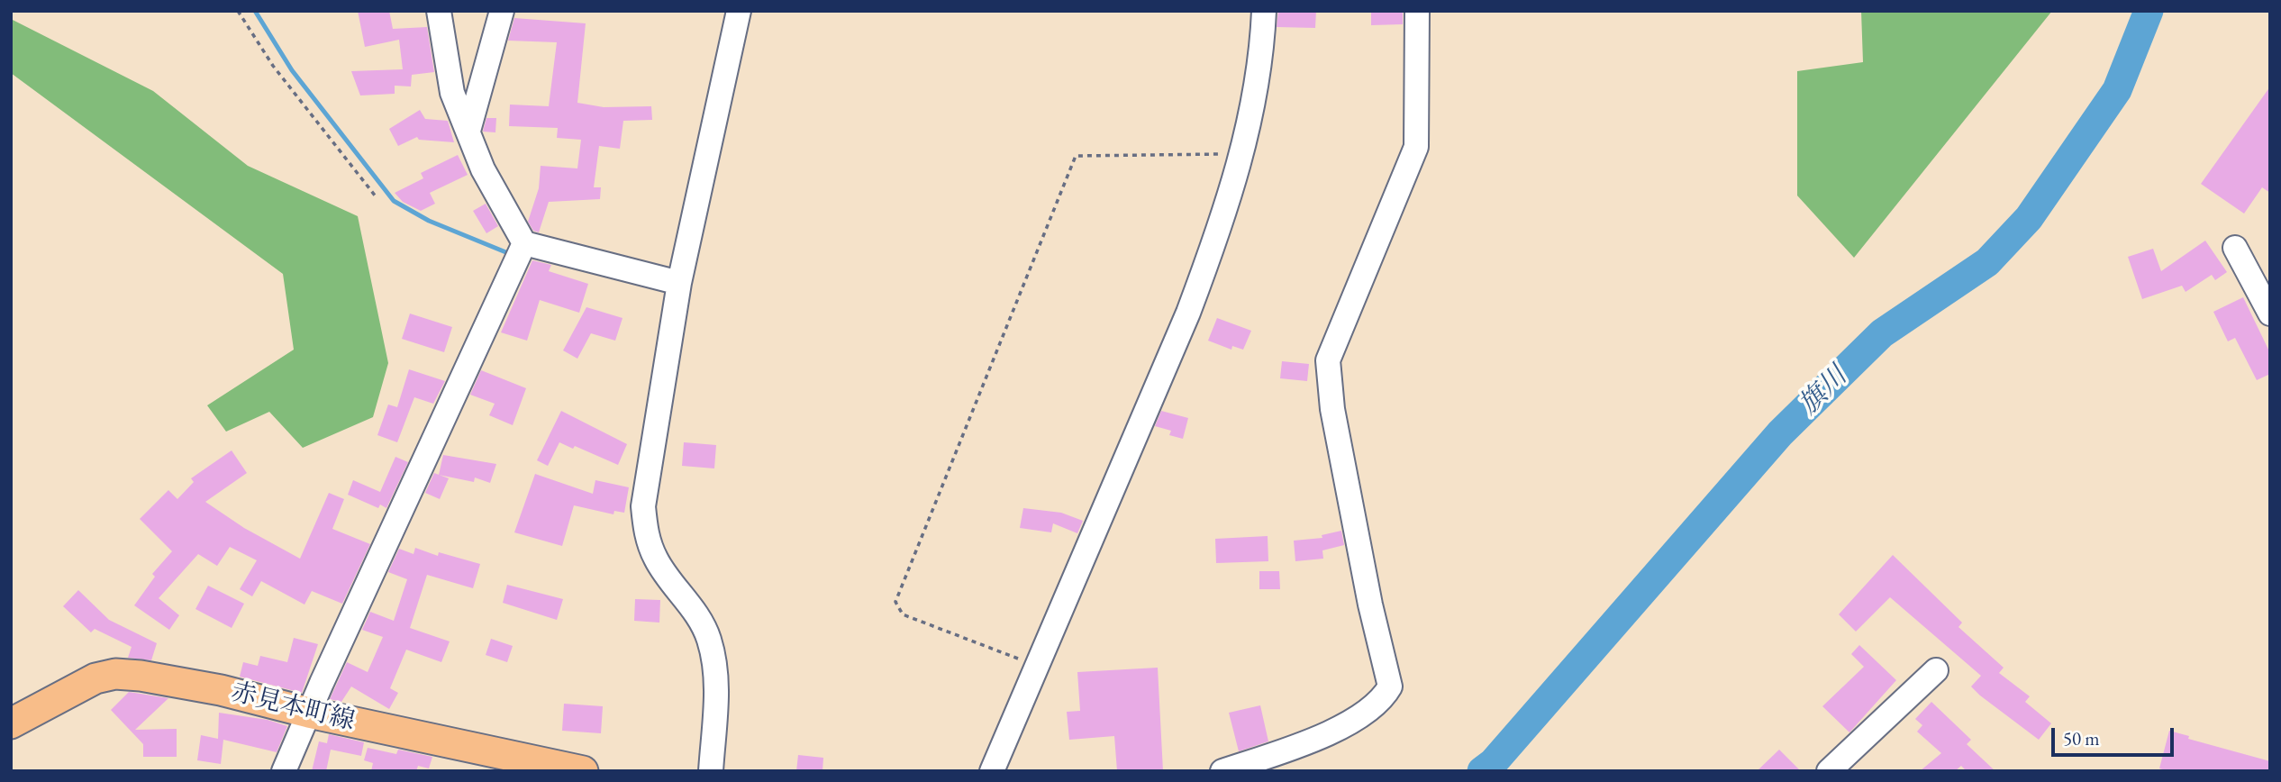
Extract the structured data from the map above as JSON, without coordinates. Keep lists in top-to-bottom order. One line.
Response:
{"streets":{"main road":["赤見本町線"]},"water":["旗川"],"scale_bar":"50 m"}
